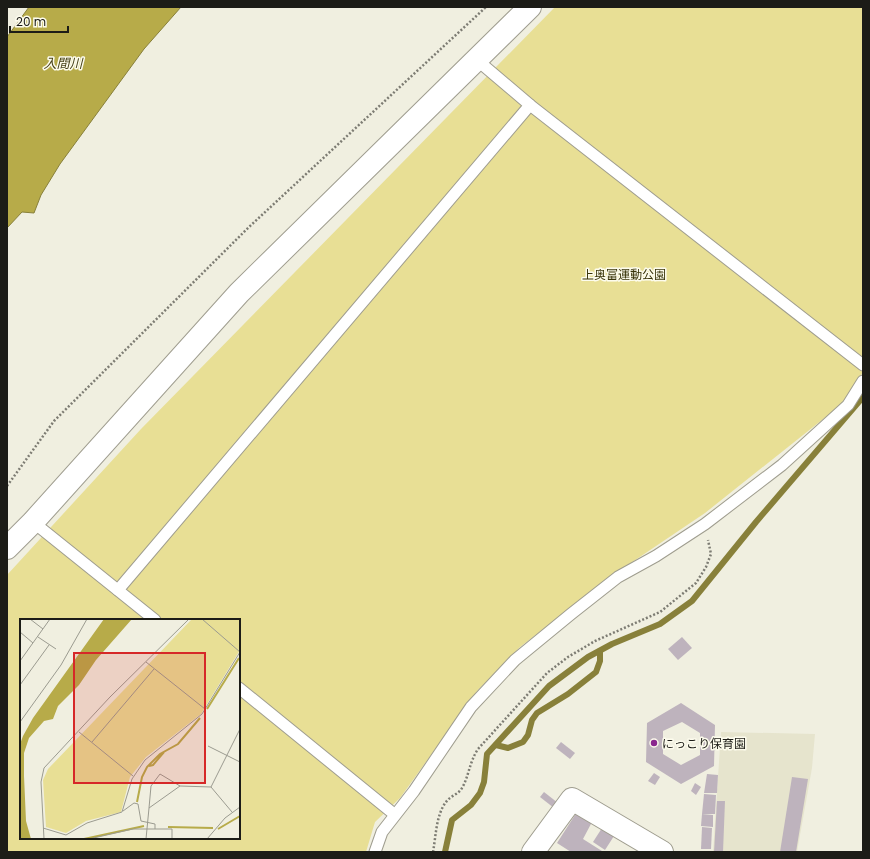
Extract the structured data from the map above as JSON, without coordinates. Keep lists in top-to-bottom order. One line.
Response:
{"water":["入間川"],"parks":["上奥富運動公園"],"places":["にっこり保育園"],"scale_bar":"20 m"}
